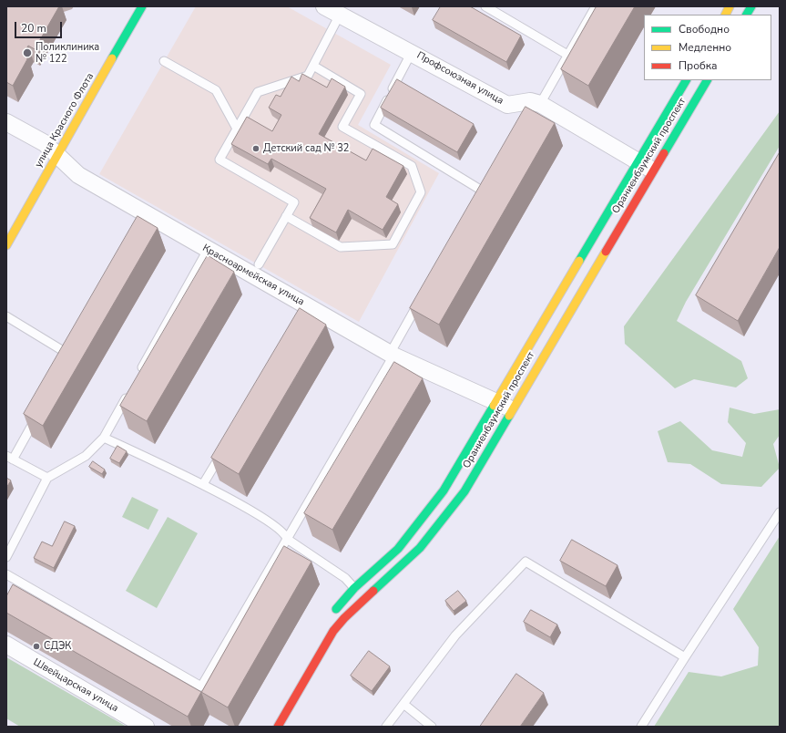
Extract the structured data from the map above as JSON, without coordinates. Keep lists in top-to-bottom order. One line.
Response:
{"streets":{"main road":["улица Красного Флота","Ораниенбаумский проспект"],"street":["Профсоюзная улица","Красноармейская улица","Швейцарская улица"]},"crossings":[["улица Красного Флота","Красноармейская улица"],["Ораниенбаумский проспект","Красноармейская улица"]],"places":["Поликлиника № 122","Детский сад № 32","СДЭК"],"legend":["Свободно","Медленно","Пробка"],"scale_bar":"20 m"}
